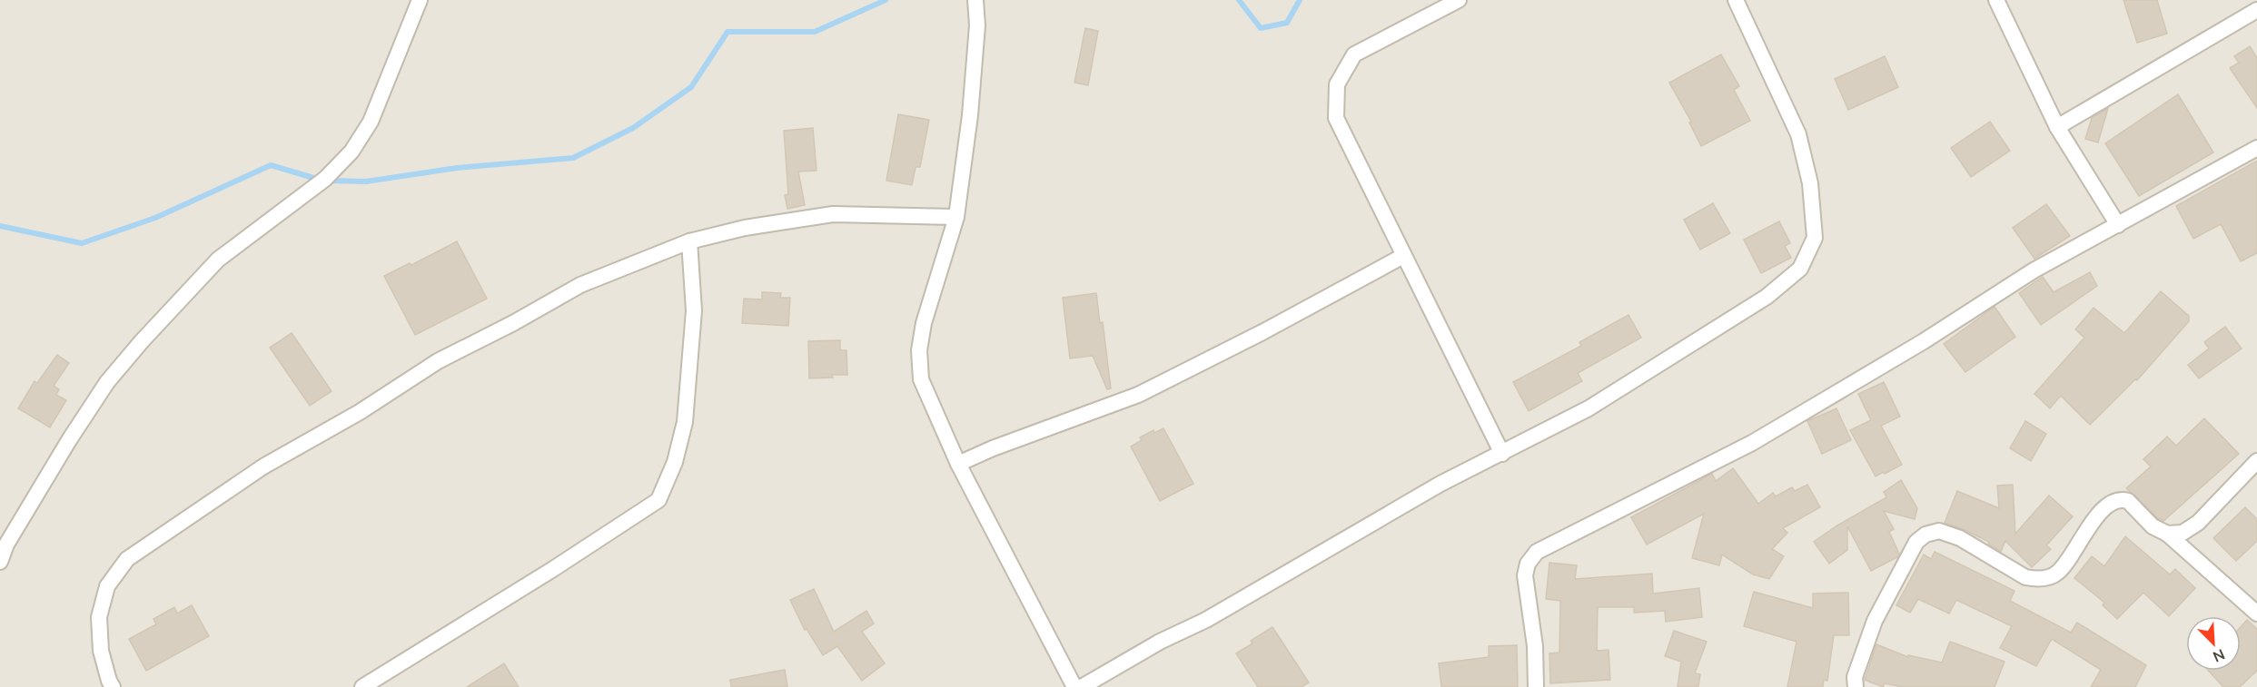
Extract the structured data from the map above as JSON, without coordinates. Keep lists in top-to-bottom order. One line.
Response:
{"north":"bottom right"}
